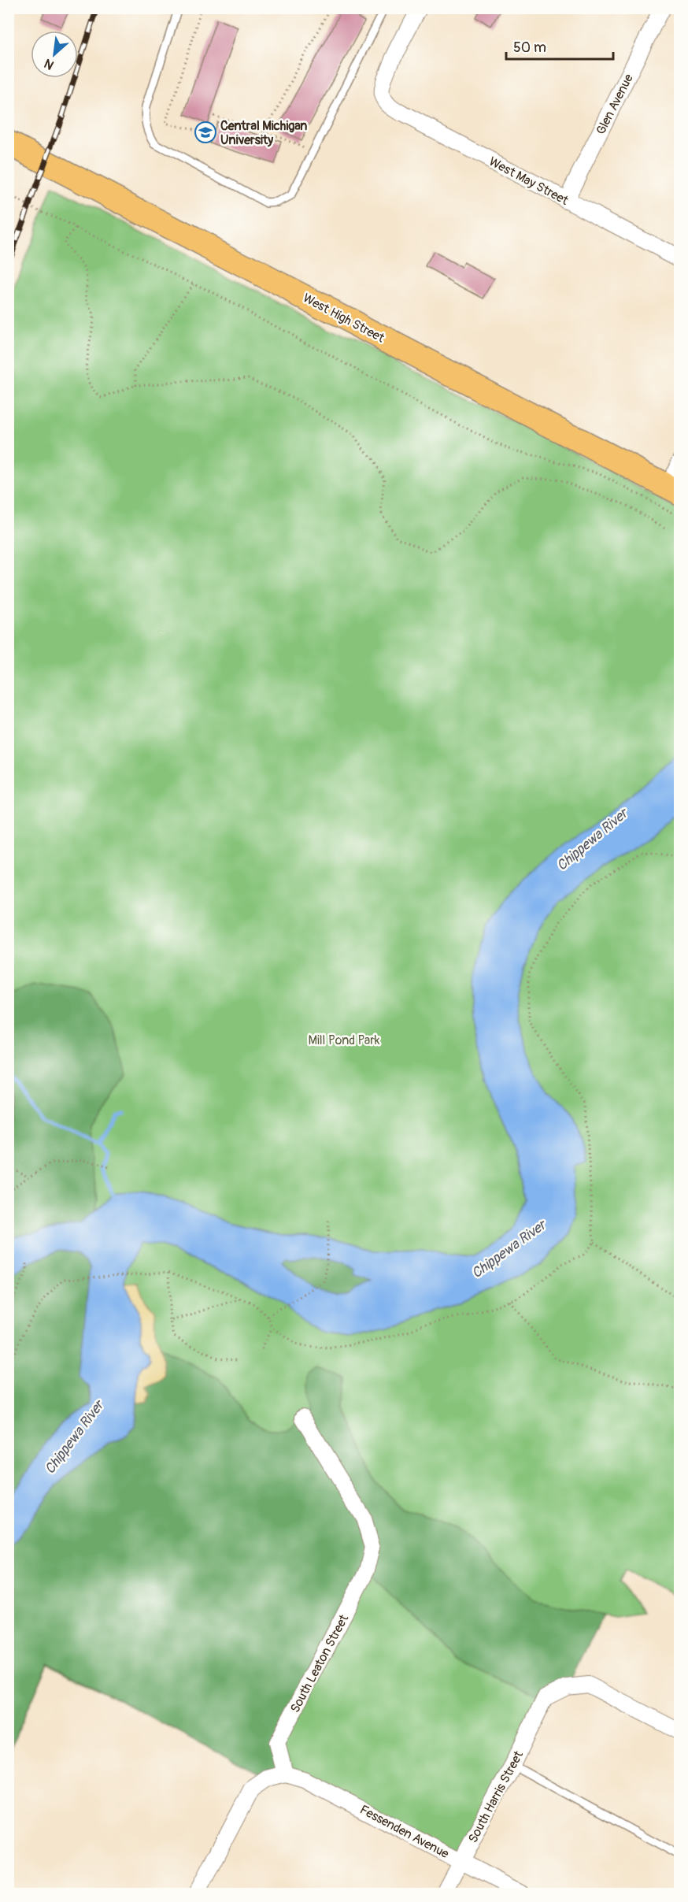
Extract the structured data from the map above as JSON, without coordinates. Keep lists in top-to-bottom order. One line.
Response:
{"streets":{"main road":["West High Street"],"street":["Glen Avenue","West May Street","South Leaton Street","South Harris Street","Fessenden Avenue"]},"crossings":[["Glen Avenue","West May Street"],["South Leaton Street","Fessenden Avenue"],["South Harris Street","Fessenden Avenue"]],"water":["Chippewa River"],"parks":["Mill Pond Park"],"places":{"school or university":["Central Michigan University"]},"scale_bar":"50 m","north":"bottom left"}
